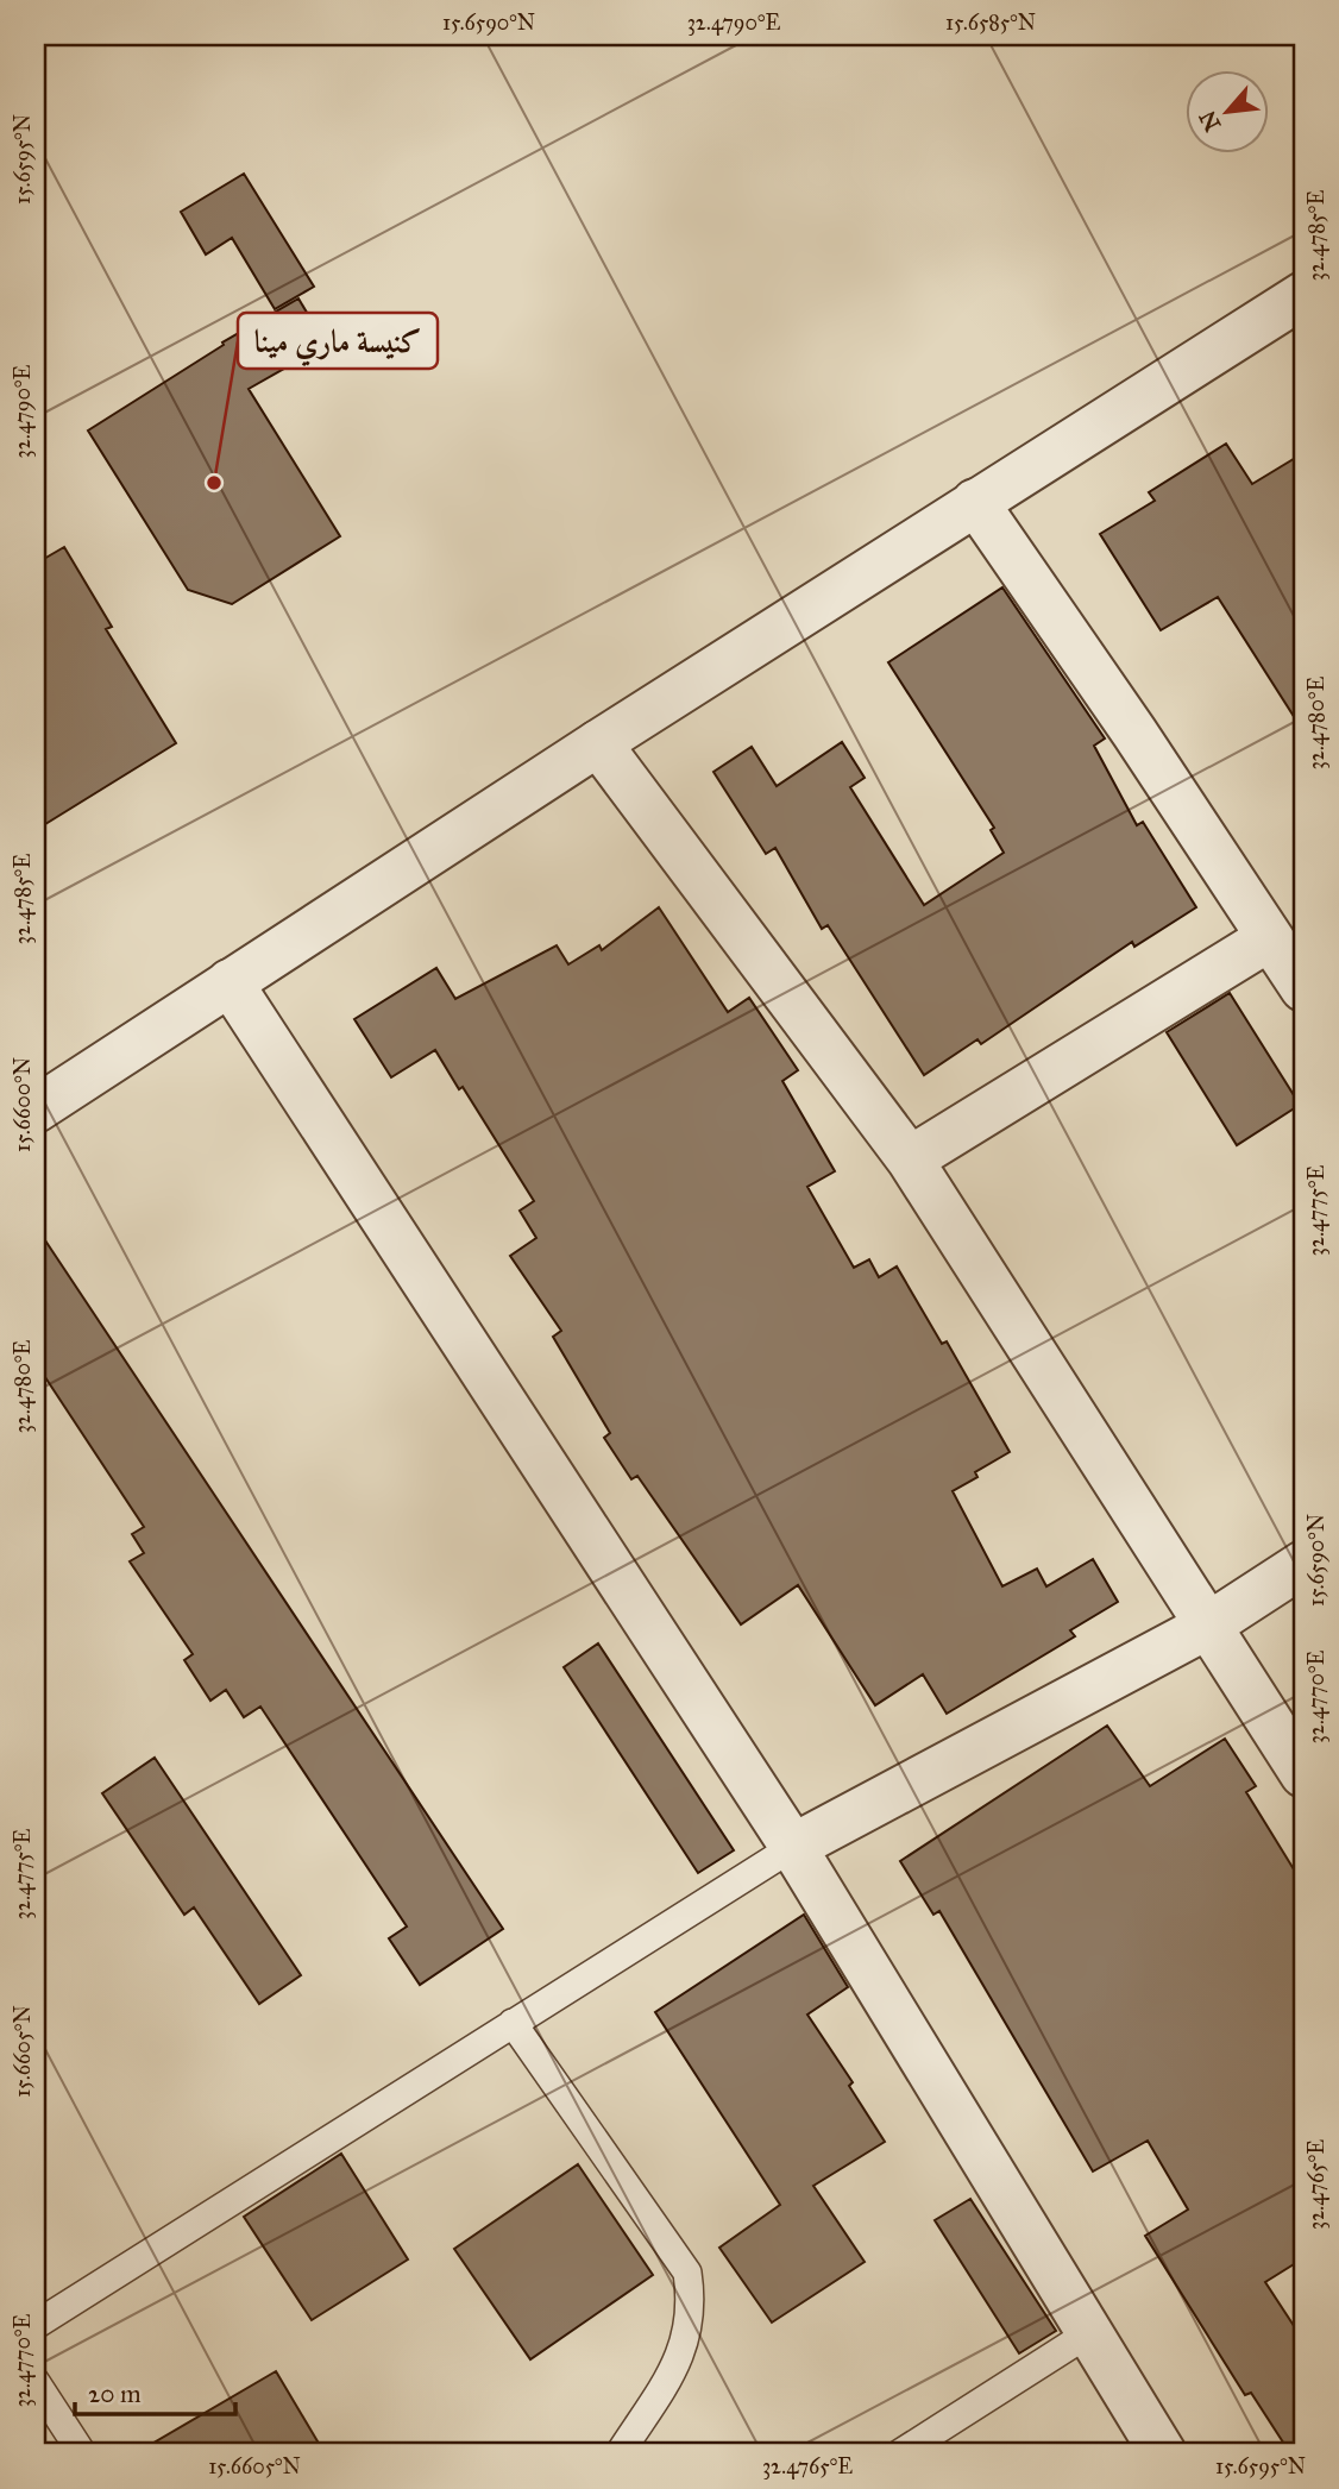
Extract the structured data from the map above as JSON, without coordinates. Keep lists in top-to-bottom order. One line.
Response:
{"places":["كنيسة ماري مينا"],"scale_bar":"20 m","north":"bottom left","coordinates":["15.6590°N","32.4790°E","15.6585°N","15.6595°N","32.4785°E","32.4780°E","15.6600°N","32.4775°E","32.4770°E","15.6605°N","32.4765°E"]}
